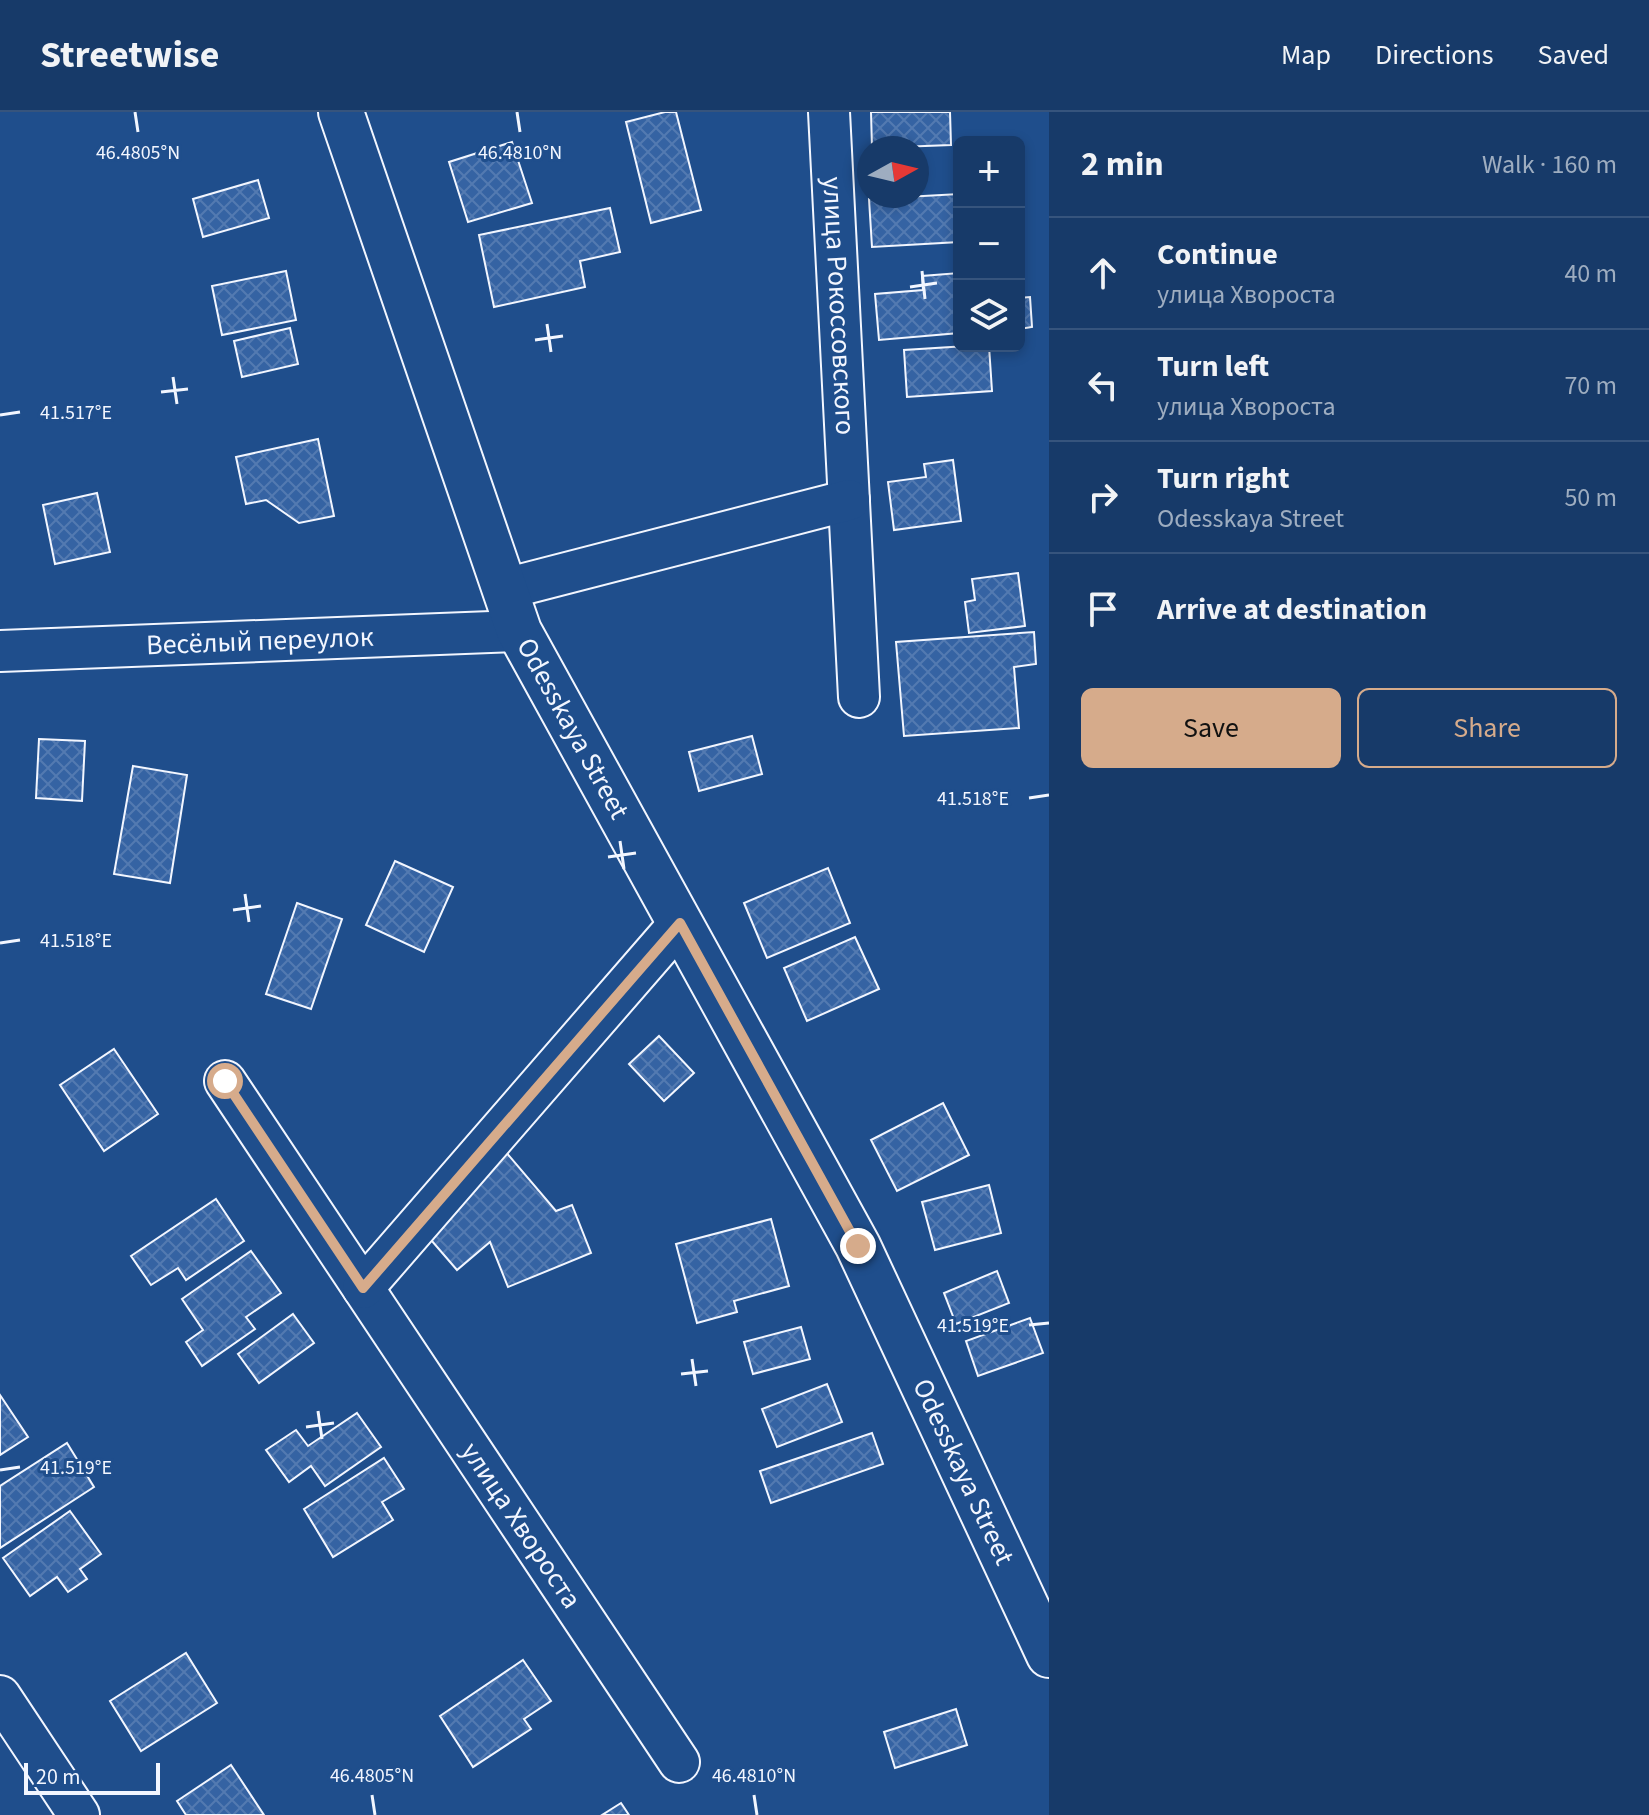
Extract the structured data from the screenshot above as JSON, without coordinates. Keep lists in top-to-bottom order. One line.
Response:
{"streets":{"main road":["Odesskaya Street"],"street":["улица Рокоссовского","Весёлый переулок","улица Хвороста"]},"crossings":[["Весёлый переулок","Odesskaya Street"]],"scale_bar":"20 m","north":"right","page":{"header":"Streetwise","nav":["Map","Directions","Saved"],"heading":["2 min","Walk · 160 m"],"map_buttons":["+","−"],"list":[["Continue","улица Хвороста","40 m"],["Turn left","улица Хвороста","70 m"],["Turn right","Odesskaya Street","50 m"],"Arrive at destination"],"buttons":["Save","Share"],"scale":"20 m"},"coordinates":["46.4805°N","46.4810°N","41.517°E","41.518°E","41.519°E"]}
